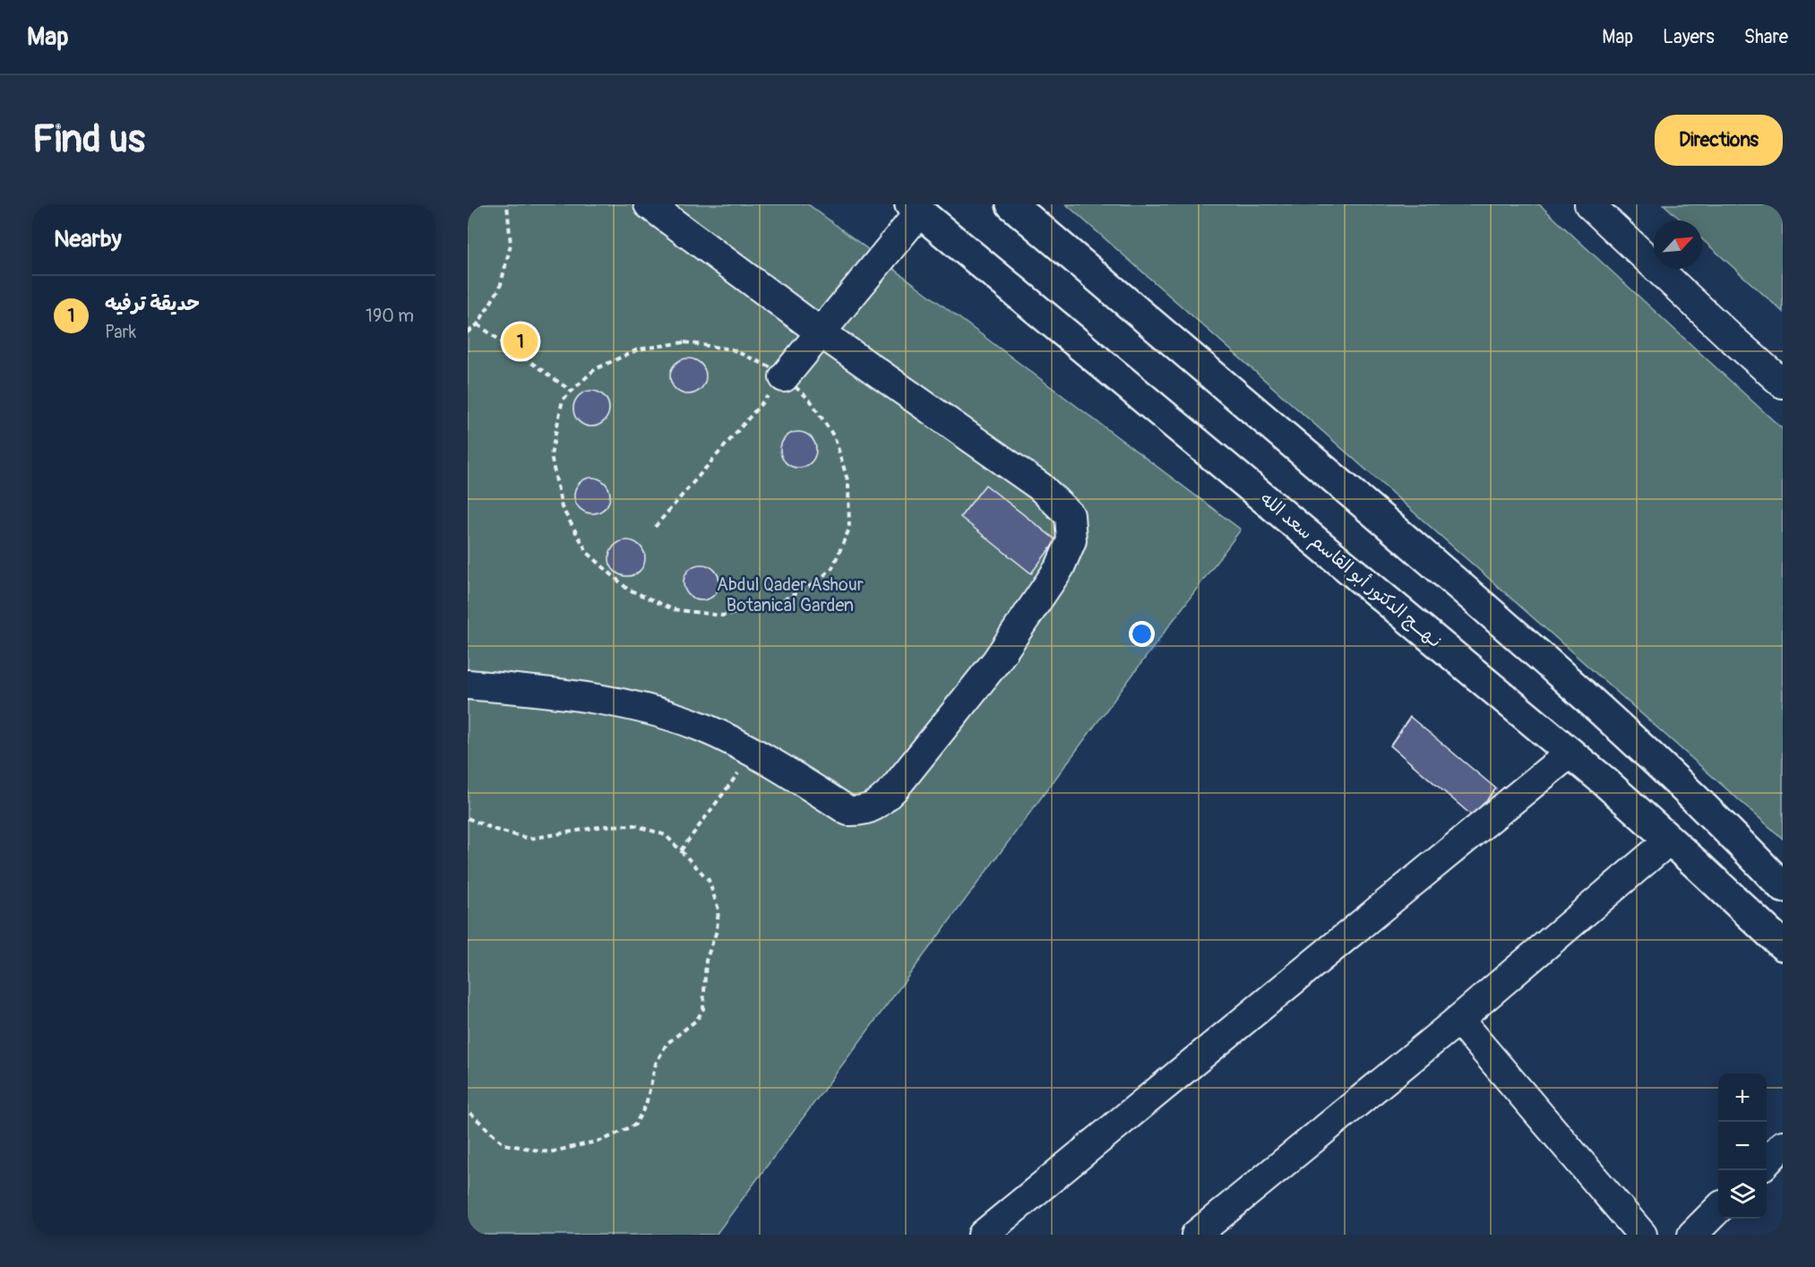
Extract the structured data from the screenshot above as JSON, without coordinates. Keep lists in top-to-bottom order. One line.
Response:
{"streets":{"main road":["نـهـــج الدكتور أبو القاسم سعد الله"]},"parks":["Abdul Qader Ashour Botanical Garden"],"north":"top right","page":{"header":"Map","nav":["Map","Layers","Share"],"buttons":"Directions","title":"Find us","heading":"Nearby","list":[{"mark":"1","name":"حديقة ترفيه","note":"Park","value":"190 m"}],"pins":"1","map_buttons":["+","−"]}}
